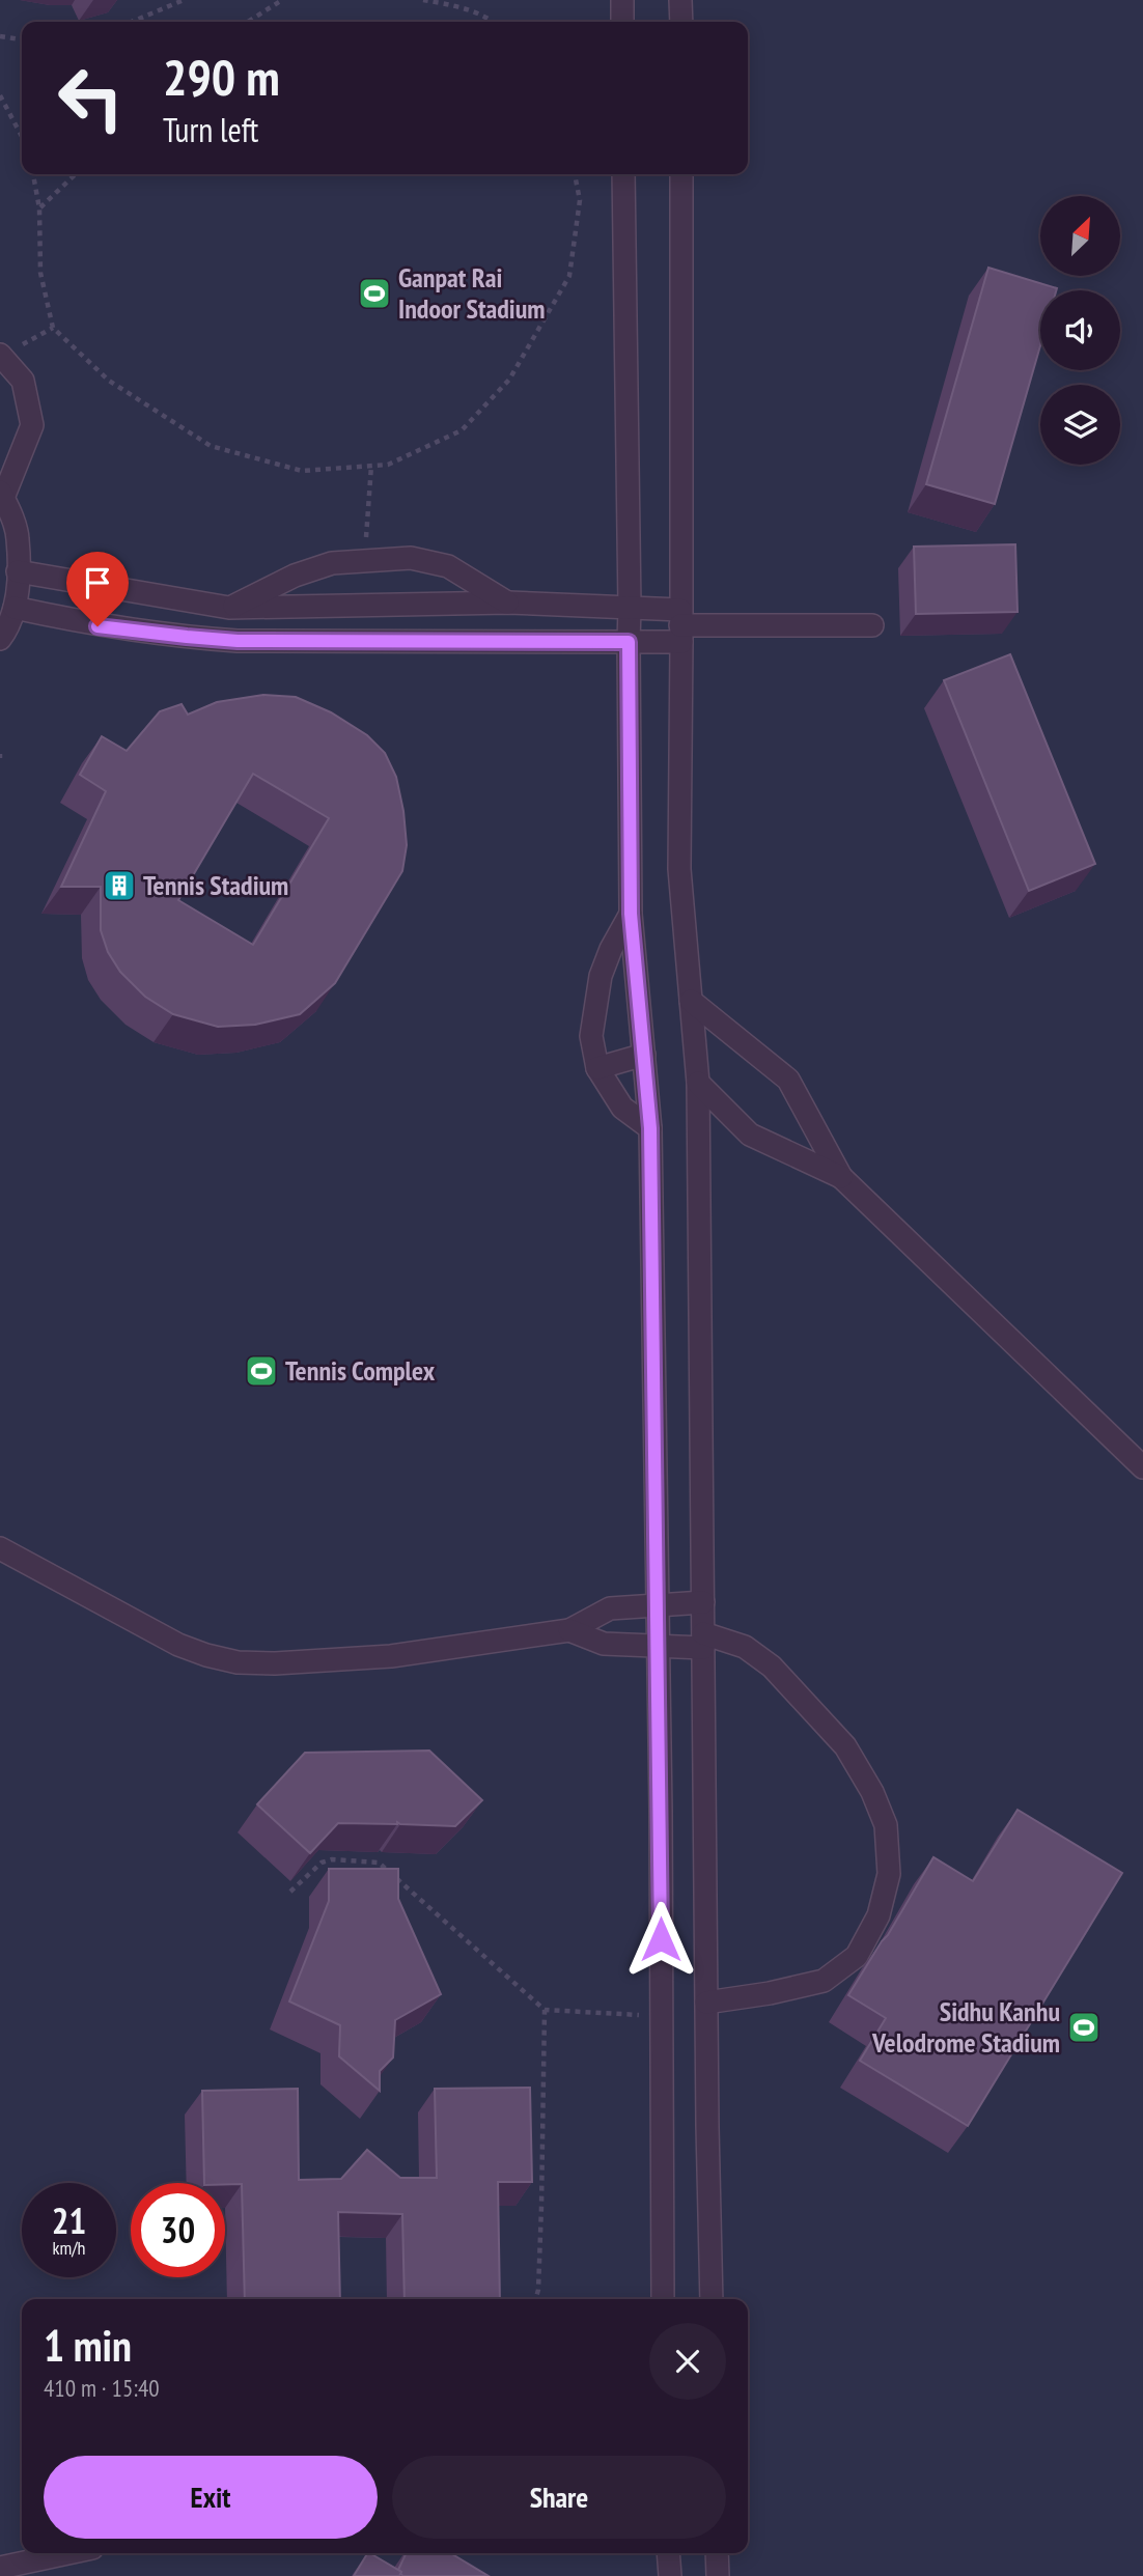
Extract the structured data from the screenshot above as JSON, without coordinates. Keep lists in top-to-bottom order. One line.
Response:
{"places":{"sports":["Ganpat Rai Indoor Stadium","Tennis Complex","Sidhu Kanhu Velodrome Stadium"],"building":["Tennis Stadium"]},"north":"top right","page":{"turn":["290 m","Turn left"],"speed":"21 km/h","limit":"30","heading":["1 min","410 m · 15:40"],"buttons":["Exit","Share"]}}
